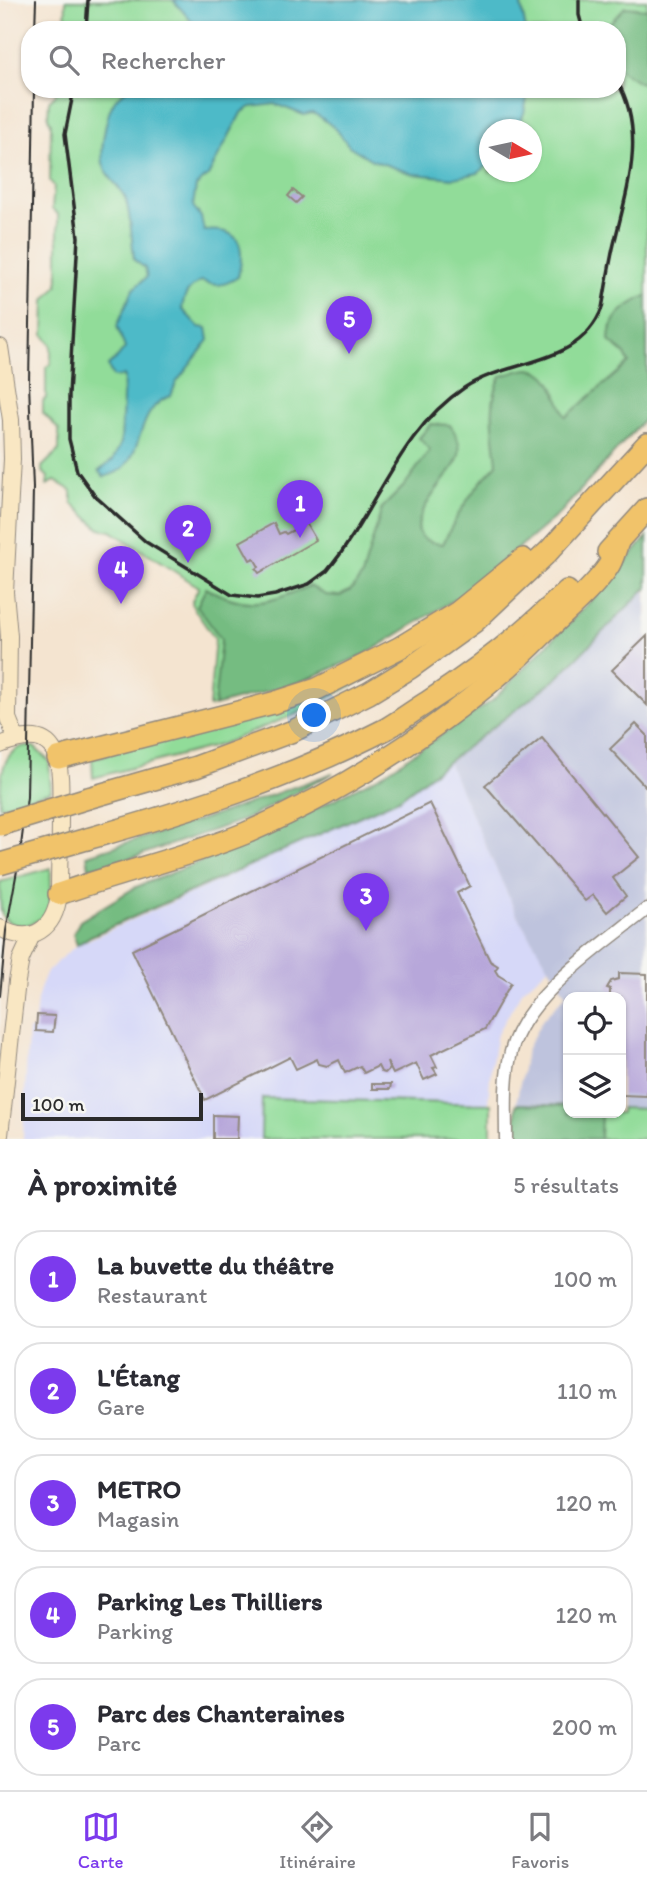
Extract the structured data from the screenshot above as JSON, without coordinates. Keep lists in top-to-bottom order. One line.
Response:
{"scale_bar":"100 m","north":"right","page":{"search":"Rechercher","pins":["5","1","2","4","3"],"scale":"100 m","heading":["À proximité","5 résultats"],"list":[{"mark":"1","name":"La buvette du théâtre","note":"Restaurant","value":"100 m"},{"mark":"2","name":"L'Étang","note":"Gare","value":"110 m"},{"mark":"3","name":"METRO","note":"Magasin","value":"120 m"},{"mark":"4","name":"Parking Les Thilliers","note":"Parking","value":"120 m"},{"mark":"5","name":"Parc des Chanteraines","note":"Parc","value":"200 m"}],"nav":["Carte","Itinéraire","Favoris"]}}
